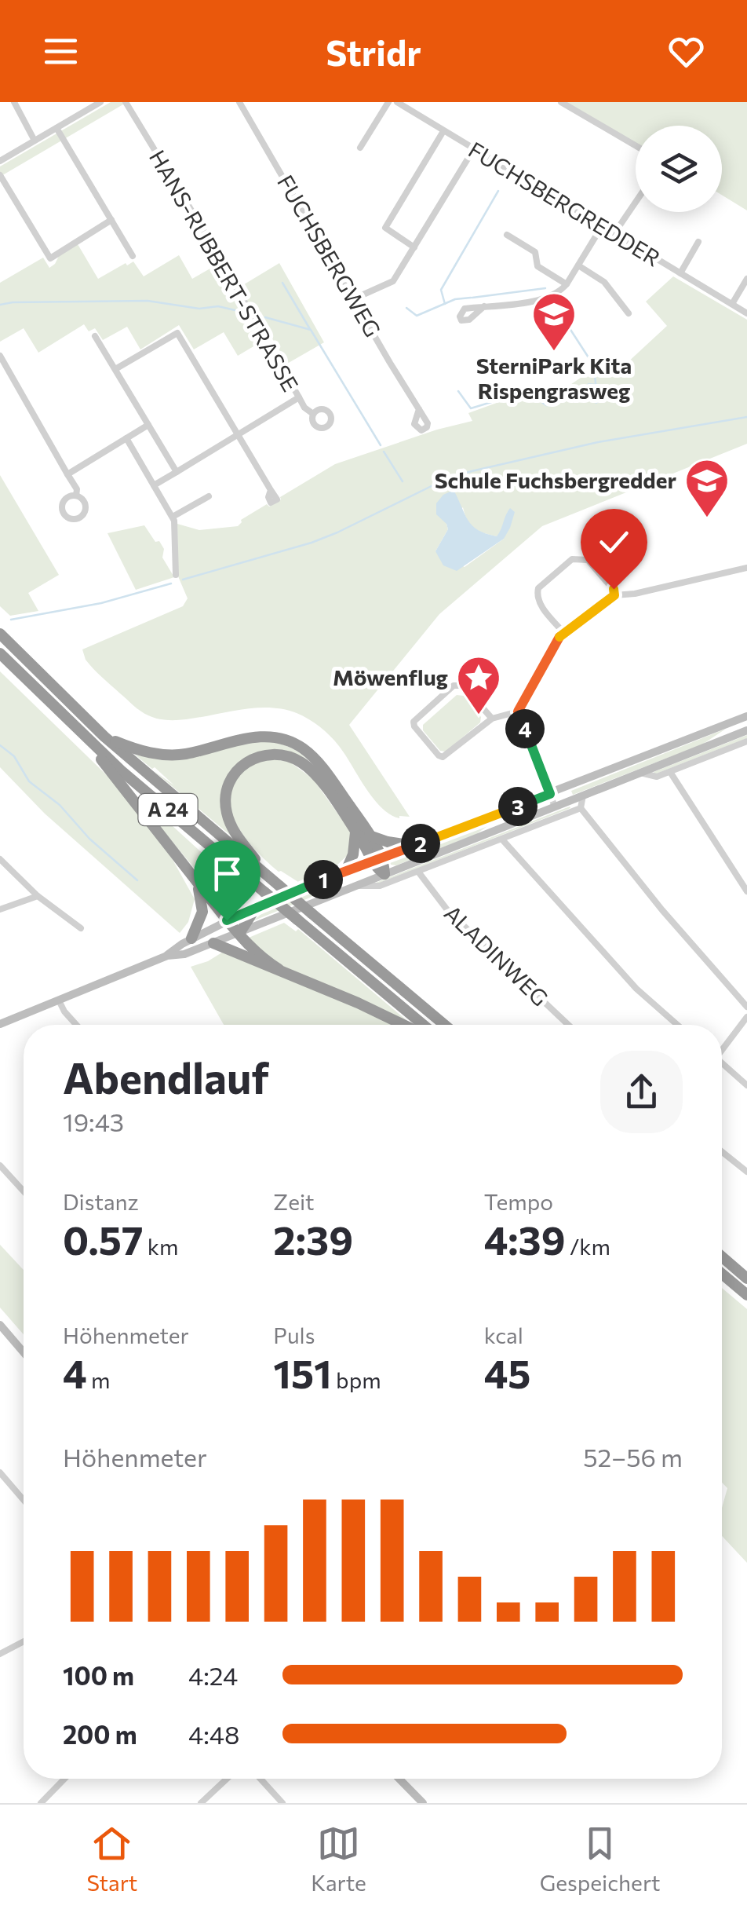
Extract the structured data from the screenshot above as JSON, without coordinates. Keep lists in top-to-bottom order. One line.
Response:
{"streets":{"highway":["A 24"],"street":["FUCHSBERGREDDER","FUCHSBERGWEG","HANS-RUBBERT-STRASSE","ALADINWEG"]},"places":{"school or university":["SterniPark Kita Rispengrasweg","Schule Fuchsbergredder"],"place":["Möwenflug"]},"page":{"header":"Stridr","pins":["4","3","2","1"],"heading":["Abendlauf","19:43"],"stats":[["Distanz","0.57 km"],["Zeit","2:39"],["Tempo","4:39 /km"],["Höhenmeter","4 m"],["Puls","151 bpm"],["kcal","45"]],"chart":["Höhenmeter","52–56 m"],"list":[{"name":"100 m","note":"4:24"},{"name":"200 m","note":"4:48"}],"tabs":["Start","Karte","Gespeichert"]}}
